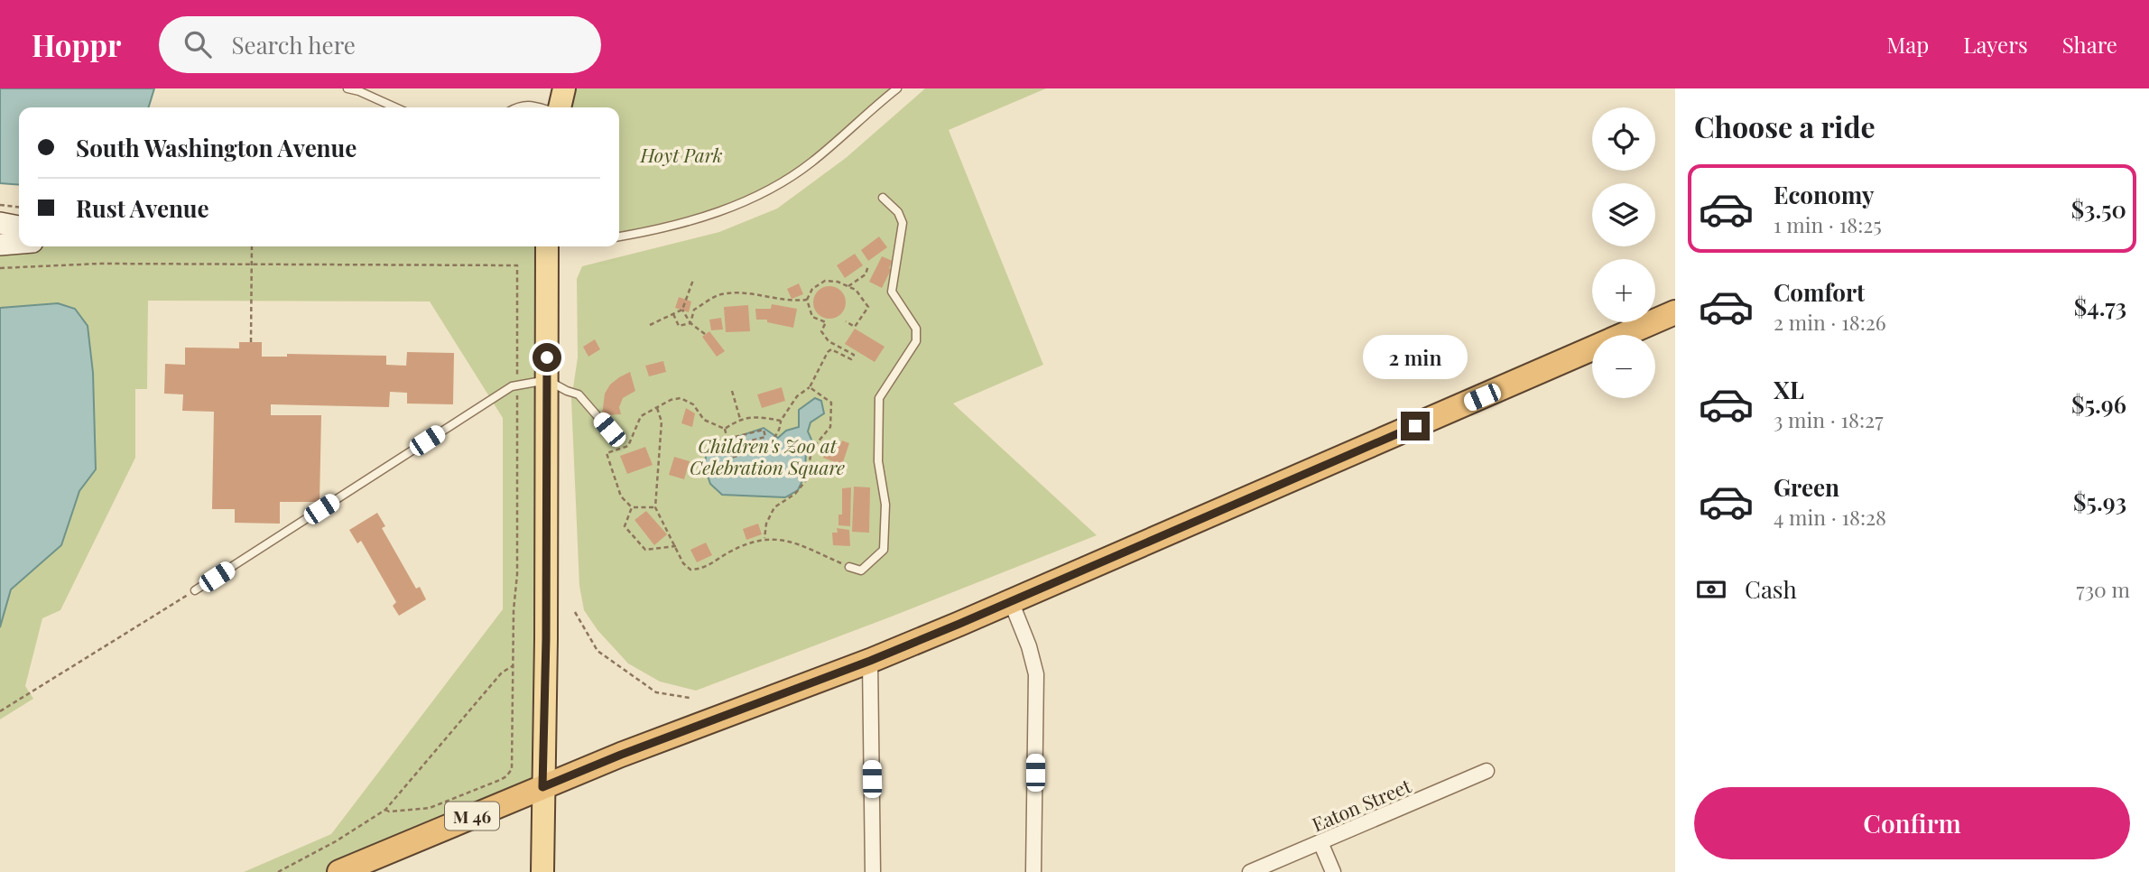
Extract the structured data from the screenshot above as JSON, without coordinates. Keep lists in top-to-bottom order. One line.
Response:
{"streets":{"highway":["M 46"],"street":["Eaton Street"]},"parks":["Hoyt Park","Children's Zoo at Celebration Square"],"page":{"header":"Hoppr","search":"Search here","nav":["Map","Layers","Share"],"heading":"Choose a ride","map_buttons":["+","−"],"banner":["South Washington Avenue","Rust Avenue"],"list":[{"name":"Economy","note":"1 min · 18:25","value":"$3.50"},{"name":"Comfort","note":"2 min · 18:26","value":"$4.73"},{"name":"XL","note":"3 min · 18:27","value":"$5.96"},{"name":"Green","note":"4 min · 18:28","value":"$5.93"}],"bubble":"2 min","pay":["Cash","730 m"],"buttons":"Confirm"}}
